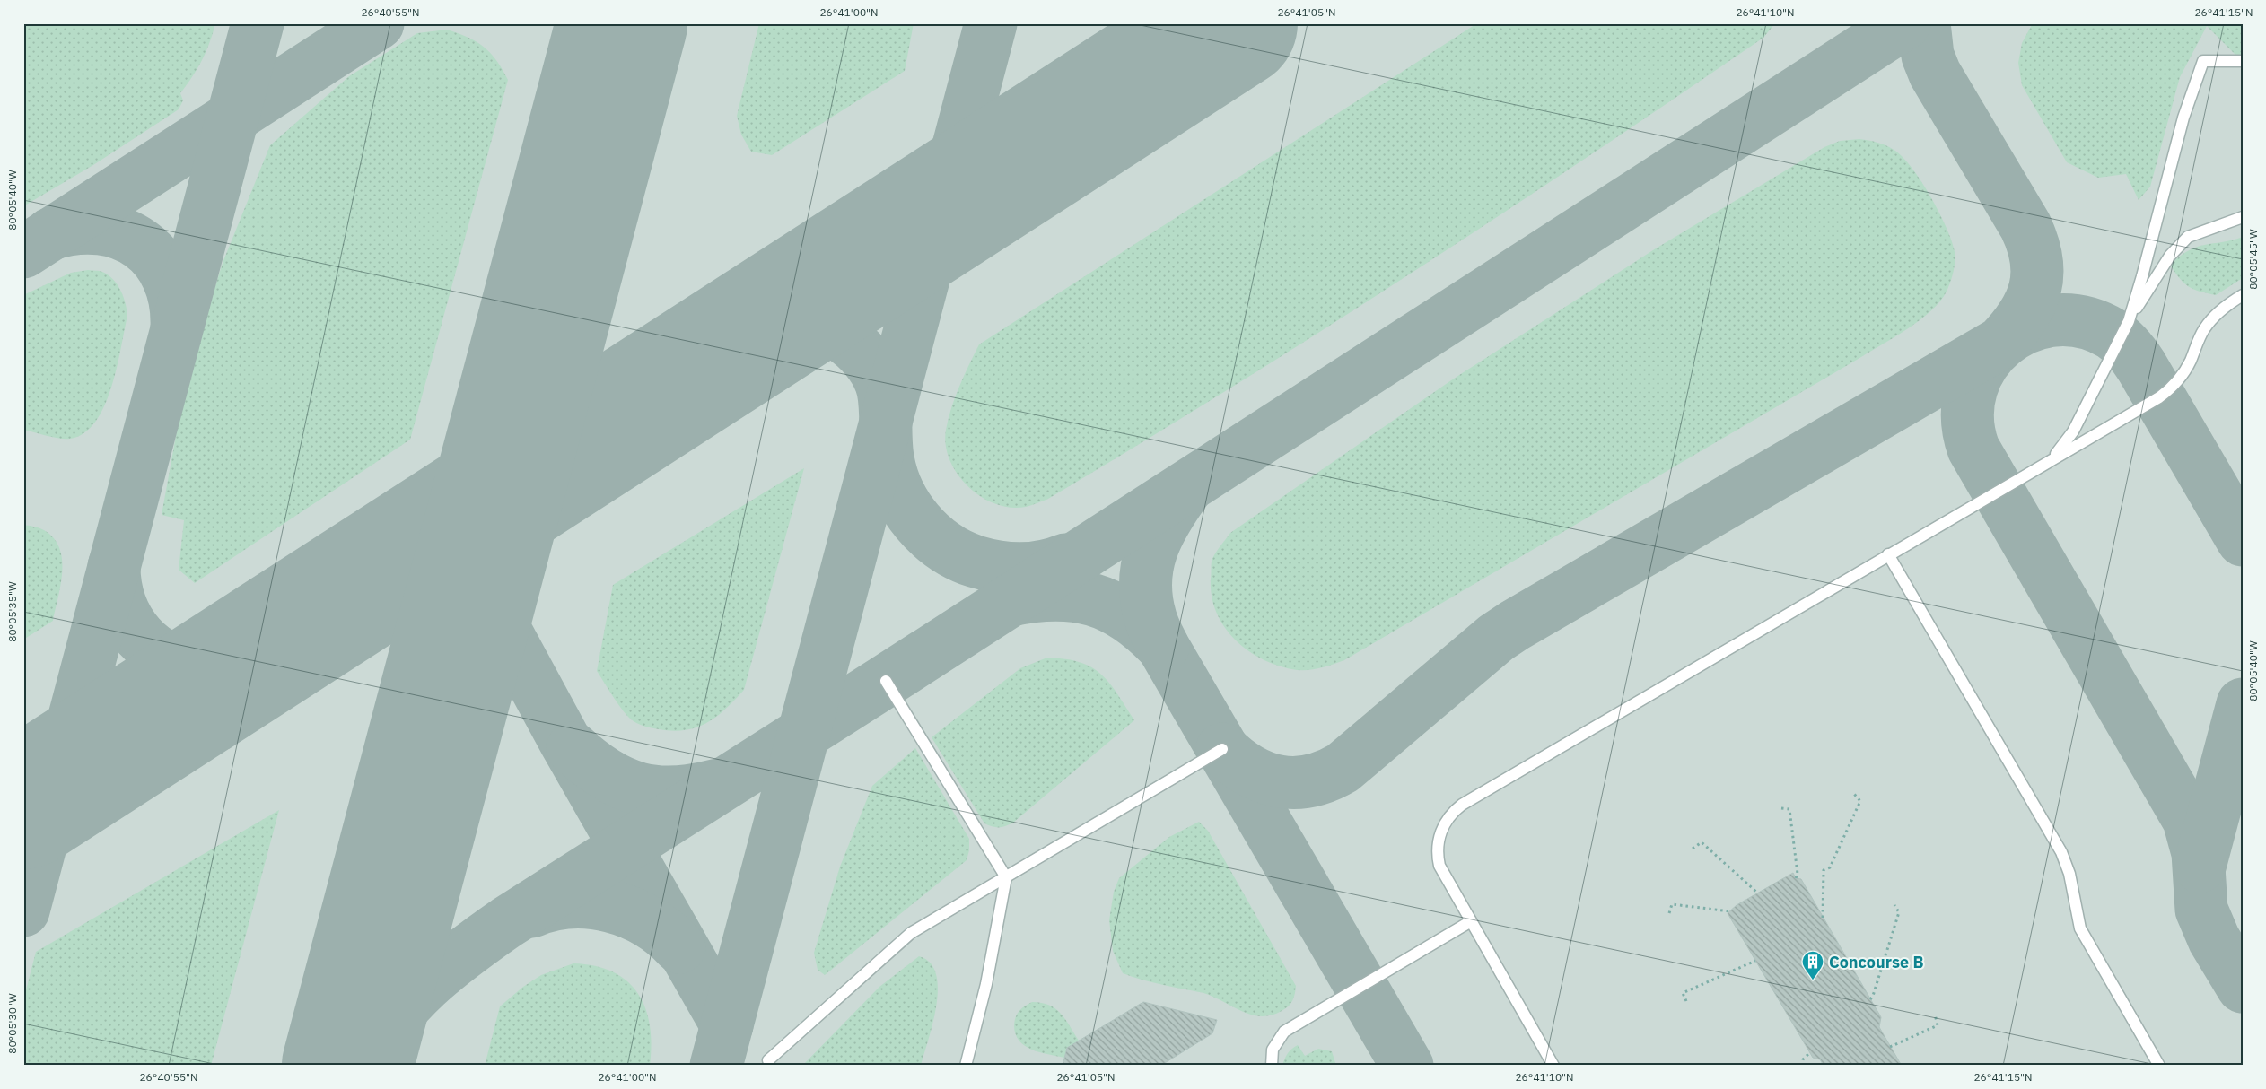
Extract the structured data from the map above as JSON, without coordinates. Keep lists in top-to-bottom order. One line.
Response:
{"places":{"building":["Concourse B"]},"coordinates":["26°40'55\"N","26°41'00\"N","26°41'05\"N","26°41'10\"N","26°41'15\"N","80°05'40\"W","80°05'45\"W","80°05'35\"W","80°05'30\"W"]}
